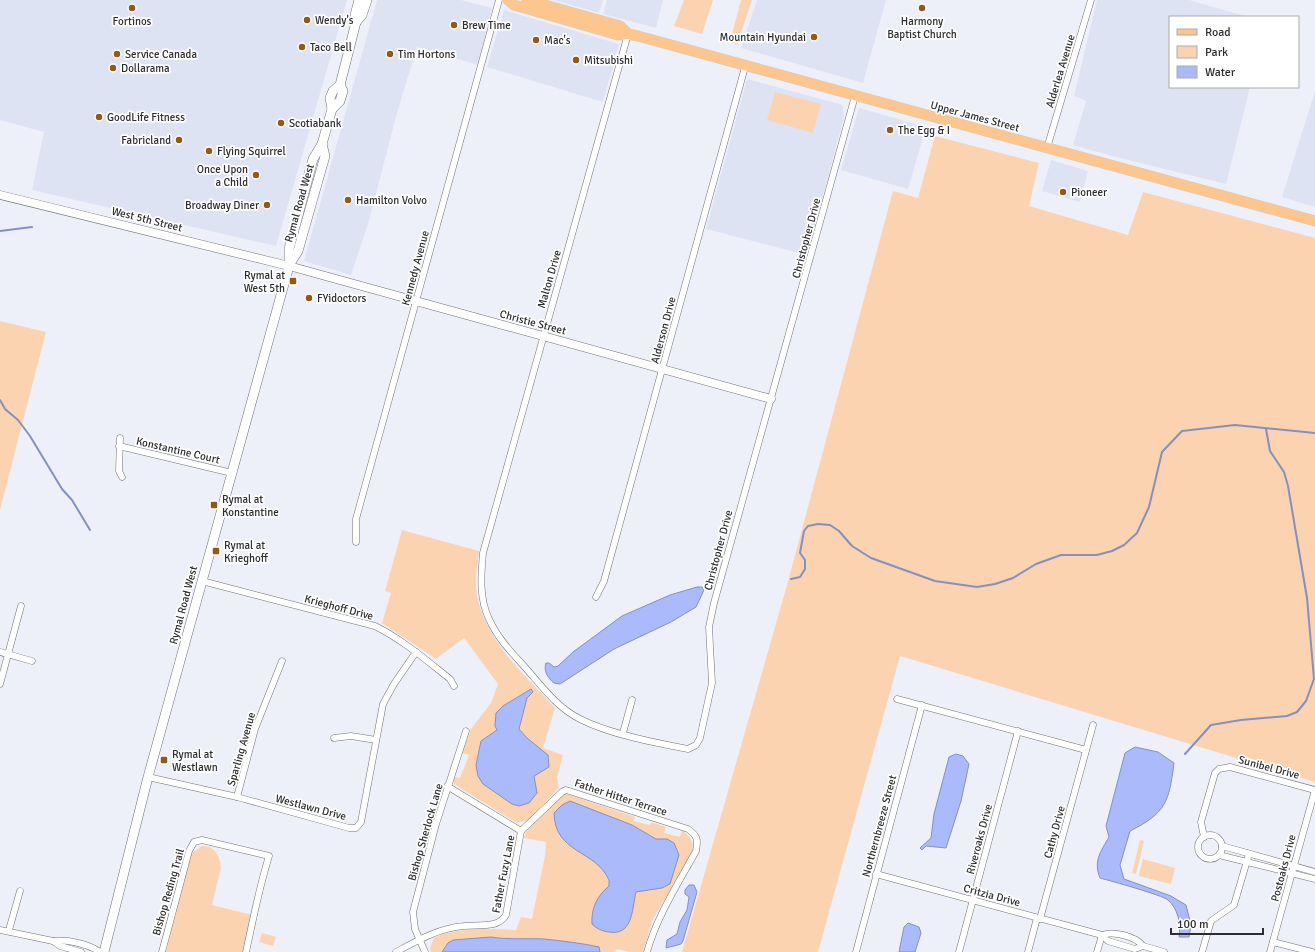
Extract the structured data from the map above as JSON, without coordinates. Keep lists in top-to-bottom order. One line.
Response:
{"streets":{"main road":["Upper James Street","Rymal Road West"],"street":["Alderlea Avenue","West 5th Street","Christopher Drive","Kennedy Avenue","Malton Drive","Christie Street","Alderson Drive","Konstantine Court","Krieghoff Drive","Sparling Avenue","Sunibel Drive","Father Hitter Terrace","Westlawn Drive","Northernbreeze Street","Bishop Sherlock Lane","Cathy Drive","Riveroaks Drive","Postoaks Drive","Father Fuzy Lane","Bishop Reding Trail","Critzia Drive"]},"crossings":[["Alderlea Avenue","Upper James Street"],["Upper James Street","Christopher Drive"],["Upper James Street","Malton Drive"],["Upper James Street","Alderson Drive"],["Rymal Road West","West 5th Street"],["Rymal Road West","Christie Street"],["Rymal Road West","Konstantine Court"],["Rymal Road West","Krieghoff Drive"],["Rymal Road West","Westlawn Drive"],["West 5th Street","Christie Street"],["Christopher Drive","Malton Drive"],["Christopher Drive","Christie Street"],["Kennedy Avenue","Christie Street"],["Malton Drive","Christie Street"],["Christie Street","Alderson Drive"],["Krieghoff Drive","Westlawn Drive"],["Sparling Avenue","Westlawn Drive"],["Sunibel Drive","Postoaks Drive"],["Father Hitter Terrace","Father Fuzy Lane"],["Northernbreeze Street","Critzia Drive"],["Bishop Sherlock Lane","Father Fuzy Lane"],["Cathy Drive","Critzia Drive"],["Riveroaks Drive","Critzia Drive"]],"places":{"other":["Fortinos","Harmony Baptist Church","Wendy's","Brew Time","Mountain Hyundai","Mac's","Taco Bell","Service Canada","Tim Hortons","Mitsubishi","Dollarama","GoodLife Fitness","Scotiabank","The Egg & I","Fabricland","Flying Squirrel","Once Upon a Child","Pioneer","Hamilton Volvo","Broadway Diner","FYidoctors"],"transit":["Rymal at West 5th","Rymal at Konstantine","Rymal at Krieghoff","Rymal at Westlawn"]},"legend":["Road","Park","Water"],"scale_bar":"100 m"}
